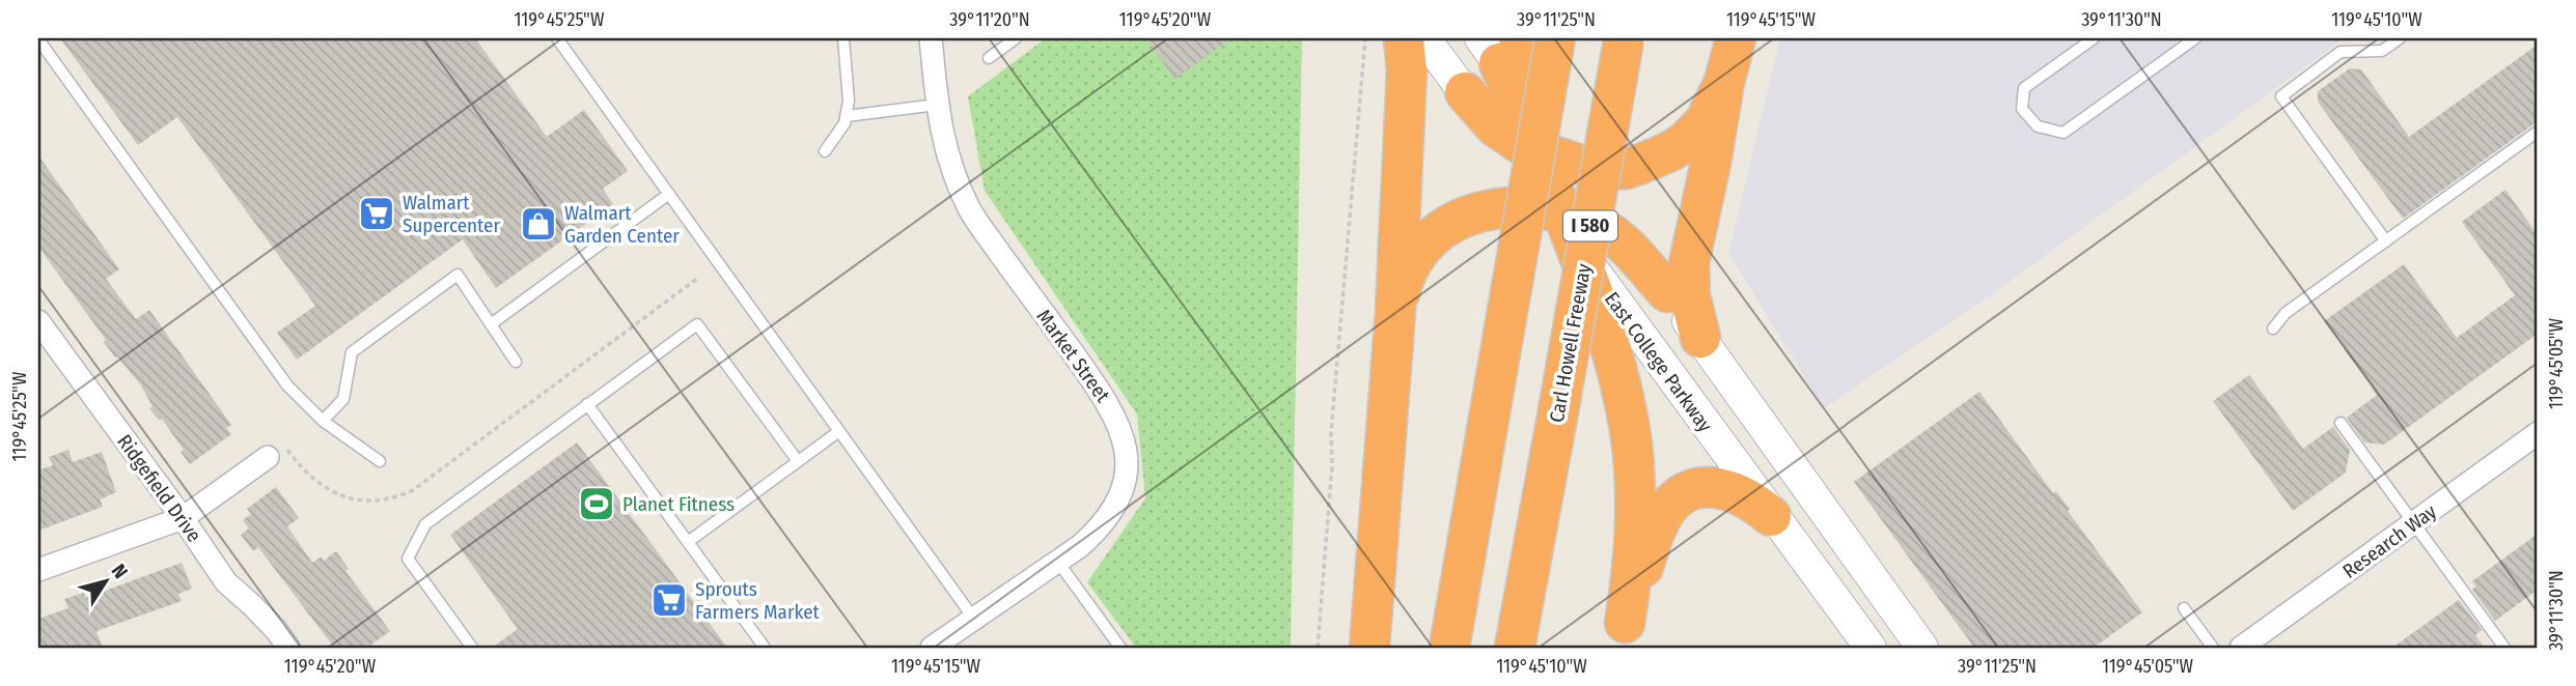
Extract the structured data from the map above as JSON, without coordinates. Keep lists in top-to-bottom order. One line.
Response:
{"streets":{"highway":["I 580","Carl Howell Freeway"],"main road":["East College Parkway"],"street":["Market Street","Ridgefield Drive","Research Way"]},"places":{"supermarket":["Walmart Supercenter","Sprouts Farmers Market"],"shop":["Walmart Garden Center"],"sports":["Planet Fitness"]},"north":"top right","coordinates":["119°45'25\"W","39°11'20\"N","119°45'20\"W","39°11'25\"N","119°45'15\"W","39°11'30\"N","119°45'10\"W","119°45'05\"W"]}
